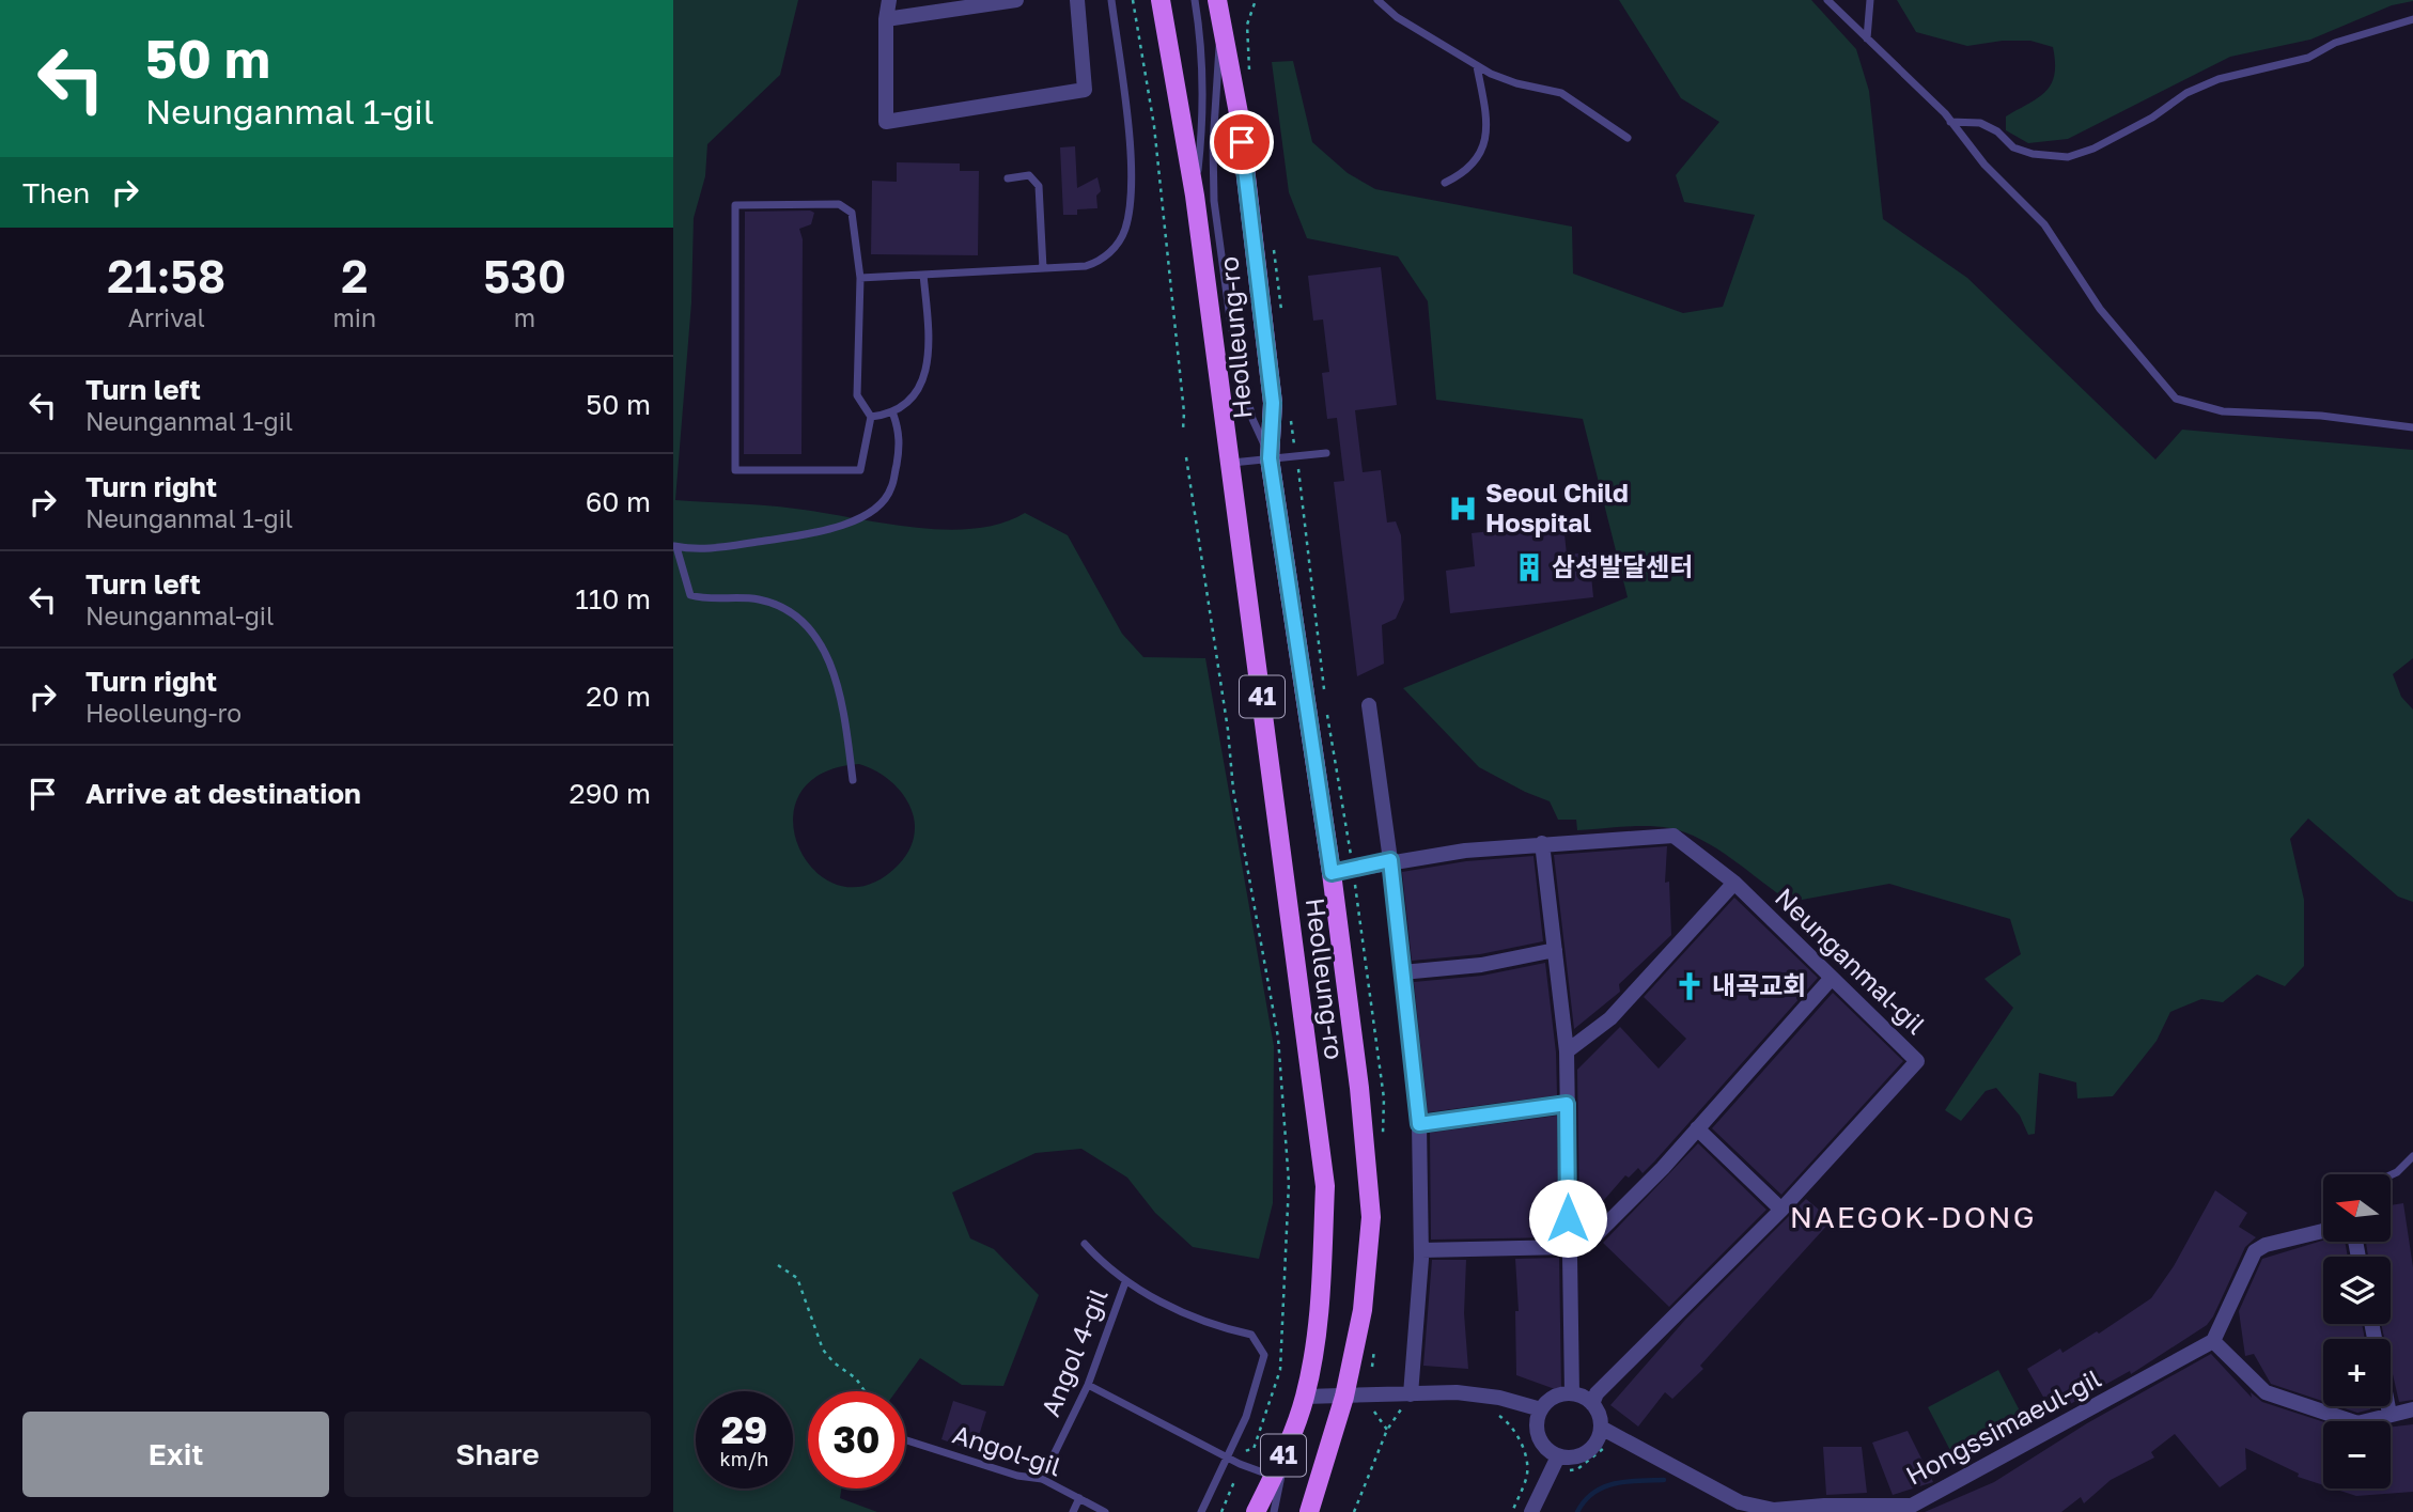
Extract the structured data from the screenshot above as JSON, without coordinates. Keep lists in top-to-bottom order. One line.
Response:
{"streets":{"main road":["Heolleung-ro","41"],"street":["Neunganmal-gil","Hongssimaeul-gil"],"lane":["Angol 4-gil","Angol-gil"]},"crossings":[["Heolleung-ro","Neunganmal-gil"],["Neunganmal-gil","Hongssimaeul-gil"],["Angol 4-gil","Angol-gil"]],"districts":["NAEGOK-DONG"],"places":{"hospital":["Seoul Child Hospital"],"building":["삼성발달센터"],"church":["내곡교회"]},"north":"left","page":{"turn":["50 m","Neunganmal 1-gil"],"then":"Then","eta":["21:58","Arrival","2","min","530","m"],"list":[{"name":"Turn left","note":"Neunganmal 1-gil","value":"50 m"},{"name":"Turn right","note":"Neunganmal 1-gil","value":"60 m"},{"name":"Turn left","note":"Neunganmal-gil","value":"110 m"},{"name":"Turn right","note":"Heolleung-ro","value":"20 m"},{"name":"Arrive at destination","value":"290 m"}],"map_buttons":["+","−"],"speed":"29 km/h","limit":"30","buttons":["Exit","Share"]}}
